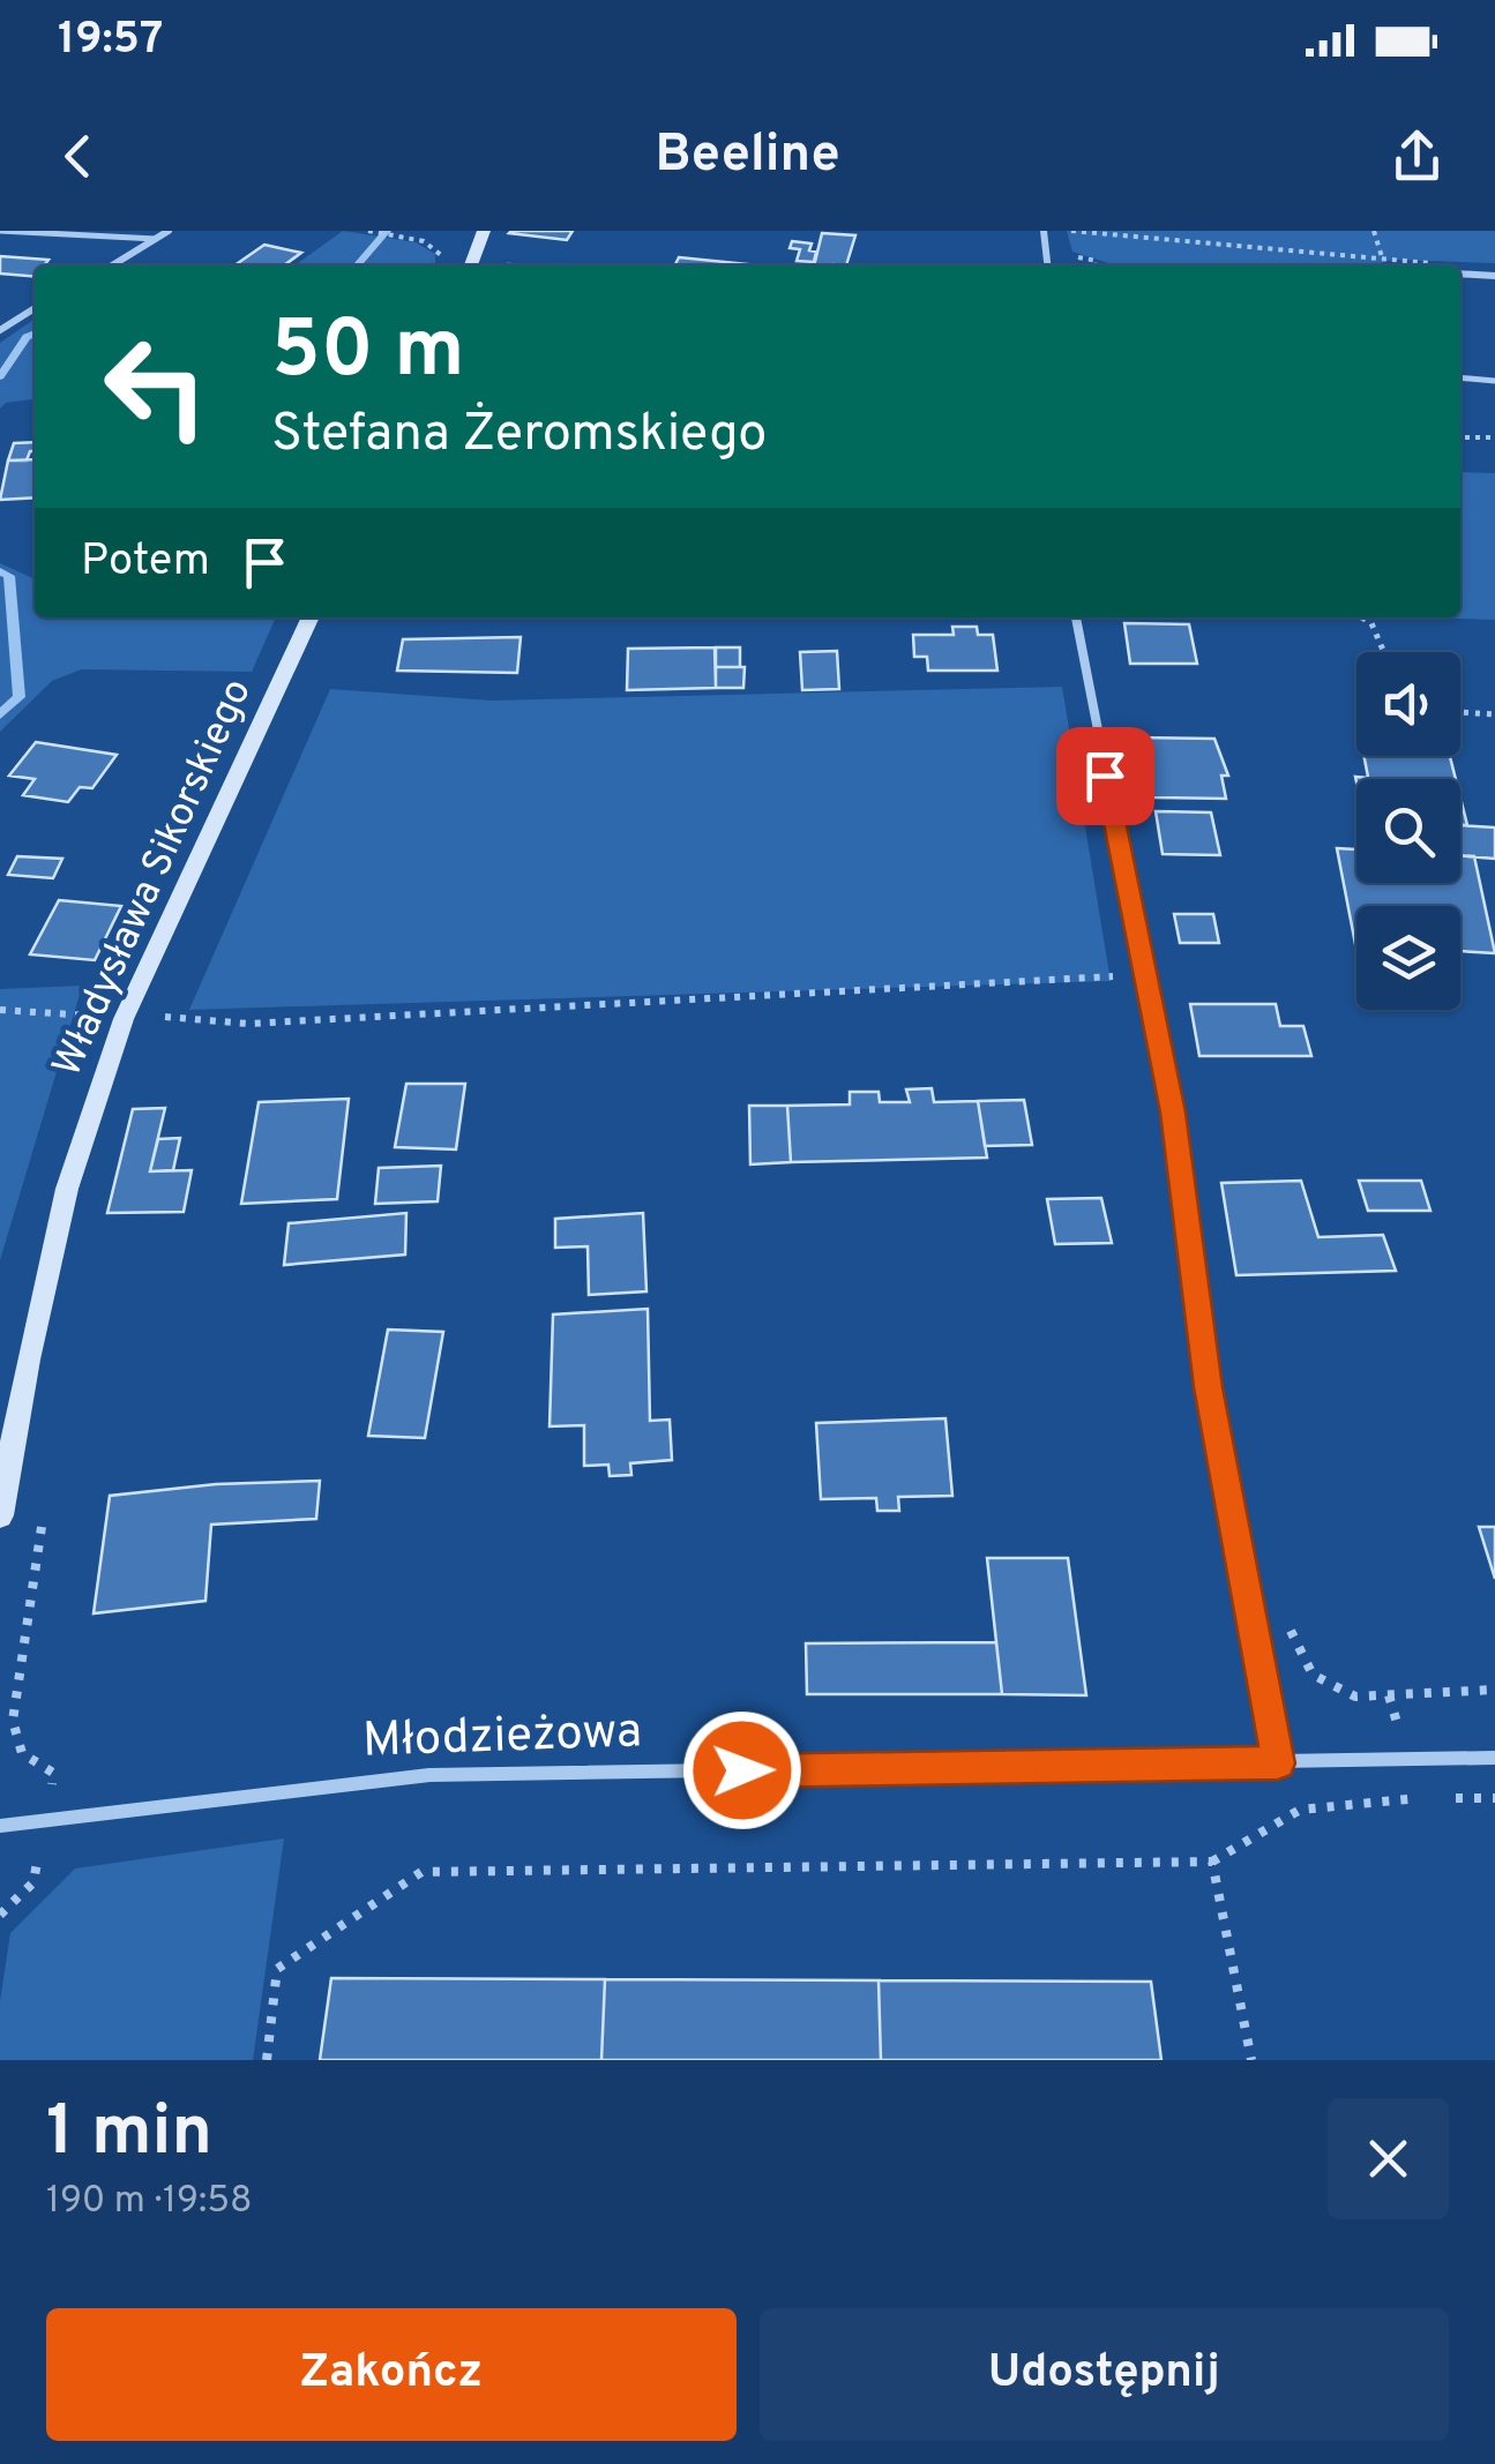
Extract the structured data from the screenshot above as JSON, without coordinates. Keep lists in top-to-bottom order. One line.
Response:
{"streets":{"street":["Władysława Sikorskiego","Młodzieżowa"]},"page":{"status":"19:57","header":"Beeline","turn":["50 m","Stefana Żeromskiego"],"then":"Potem","heading":["1 min","190 m · 19:58"],"buttons":["Zakończ","Udostępnij"]}}
